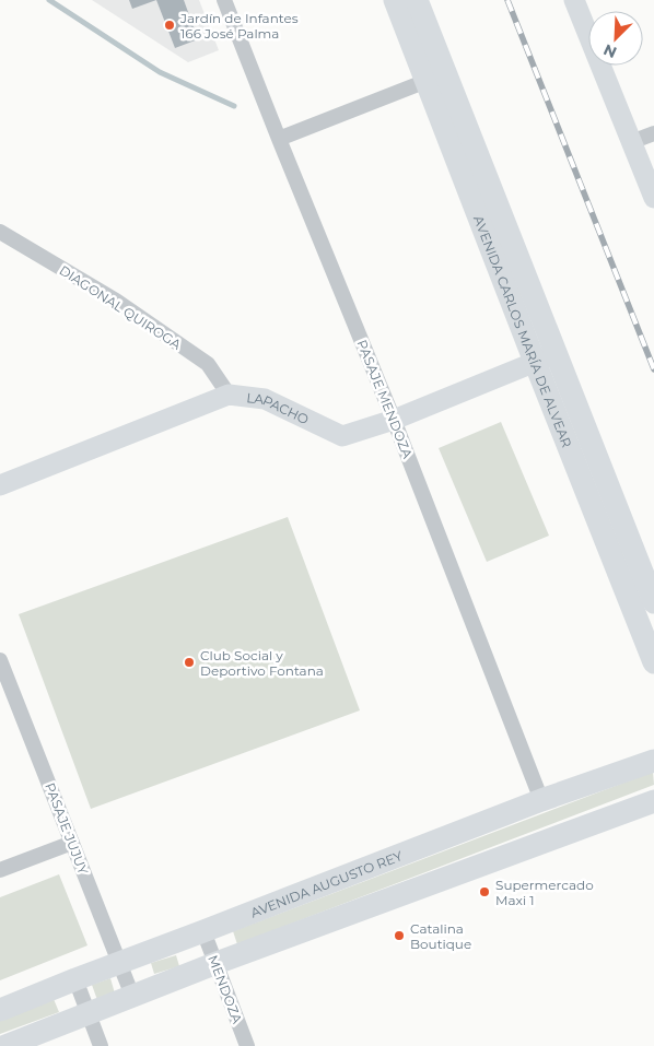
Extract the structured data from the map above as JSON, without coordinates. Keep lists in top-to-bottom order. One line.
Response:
{"streets":{"main road":["AVENIDA CARLOS MARÍA DE ALVEAR","AVENIDA AUGUSTO REY"],"street":["DIAGONAL QUIROGA","PASAJE MENDOZA","LAPACHO","PASAJE JUJUY","MENDOZA"]},"crossings":[["DIAGONAL QUIROGA","LAPACHO"],["AVENIDA CARLOS MARÍA DE ALVEAR","LAPACHO"],["PASAJE MENDOZA","LAPACHO"],["PASAJE MENDOZA","AVENIDA AUGUSTO REY"],["PASAJE JUJUY","AVENIDA AUGUSTO REY"],["AVENIDA AUGUSTO REY","MENDOZA"]],"places":["Jardín de Infantes 166 José Palma","Club Social y Deportivo Fontana","Supermercado Maxi 1","Catalina Boutique"],"north":"bottom left"}
